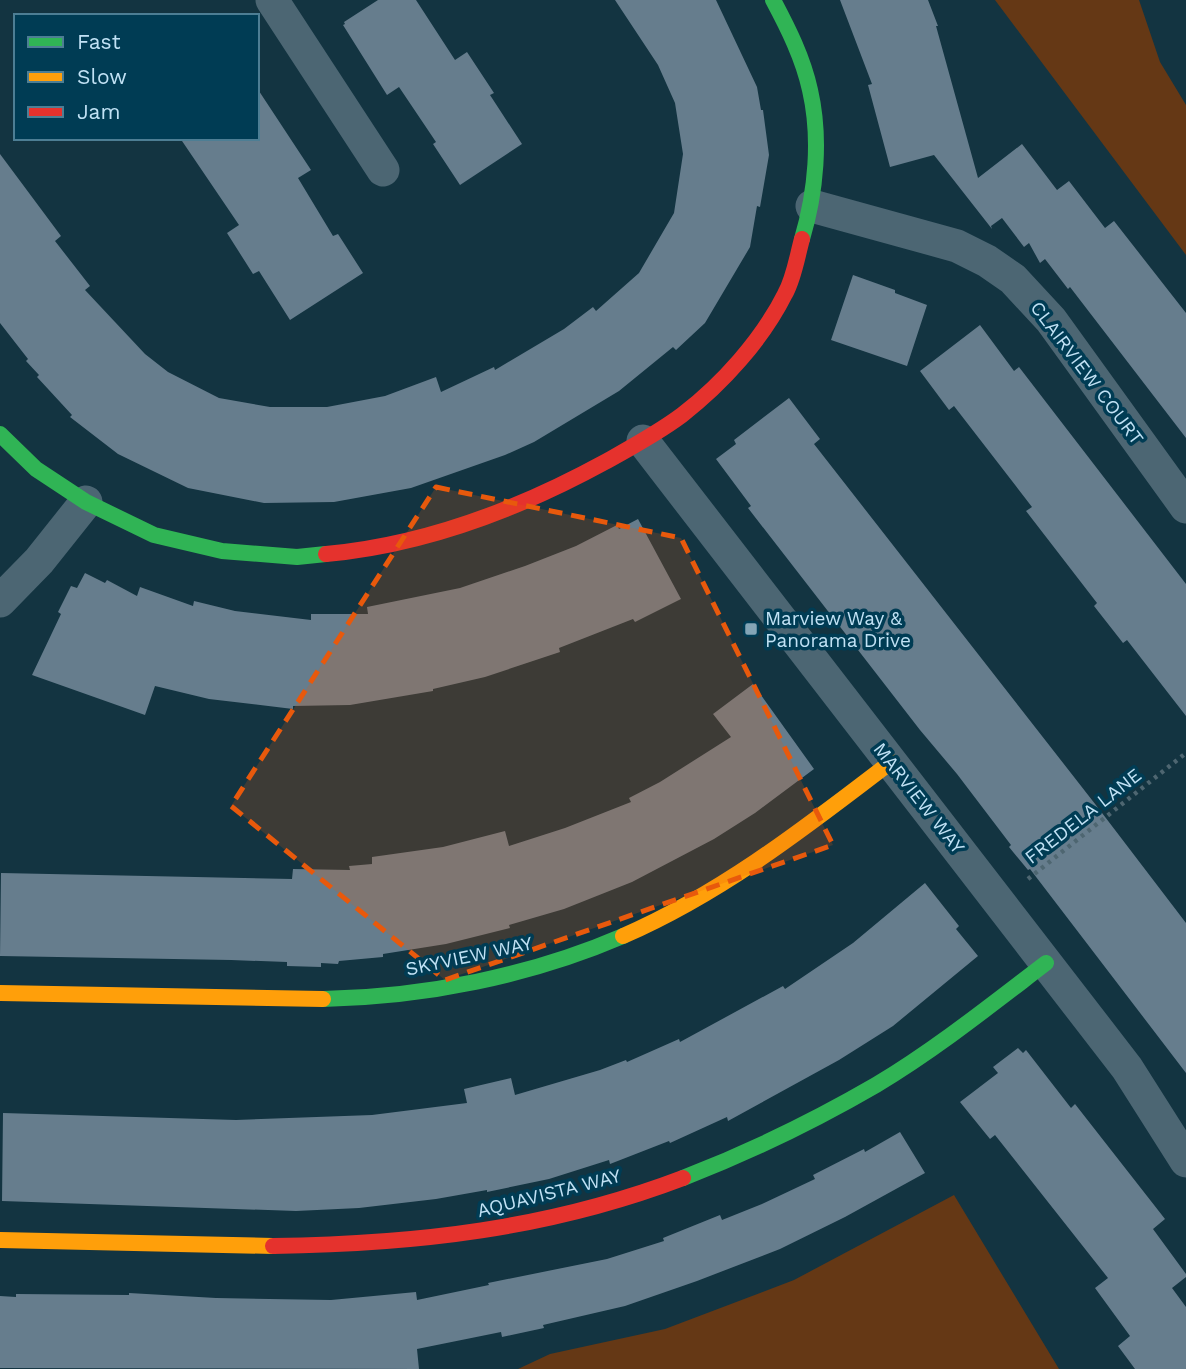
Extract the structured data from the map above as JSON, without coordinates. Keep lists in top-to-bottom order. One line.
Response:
{"streets":{"street":["CLAIRVIEW COURT","MARVIEW WAY","SKYVIEW WAY","AQUAVISTA WAY"],"path":["FREDELA LANE"]},"crossings":[["MARVIEW WAY","FREDELA LANE"],["MARVIEW WAY","SKYVIEW WAY"],["MARVIEW WAY","AQUAVISTA WAY"]],"places":{"transit":["Marview Way & Panorama Drive"]},"legend":["Fast","Slow","Jam"]}
